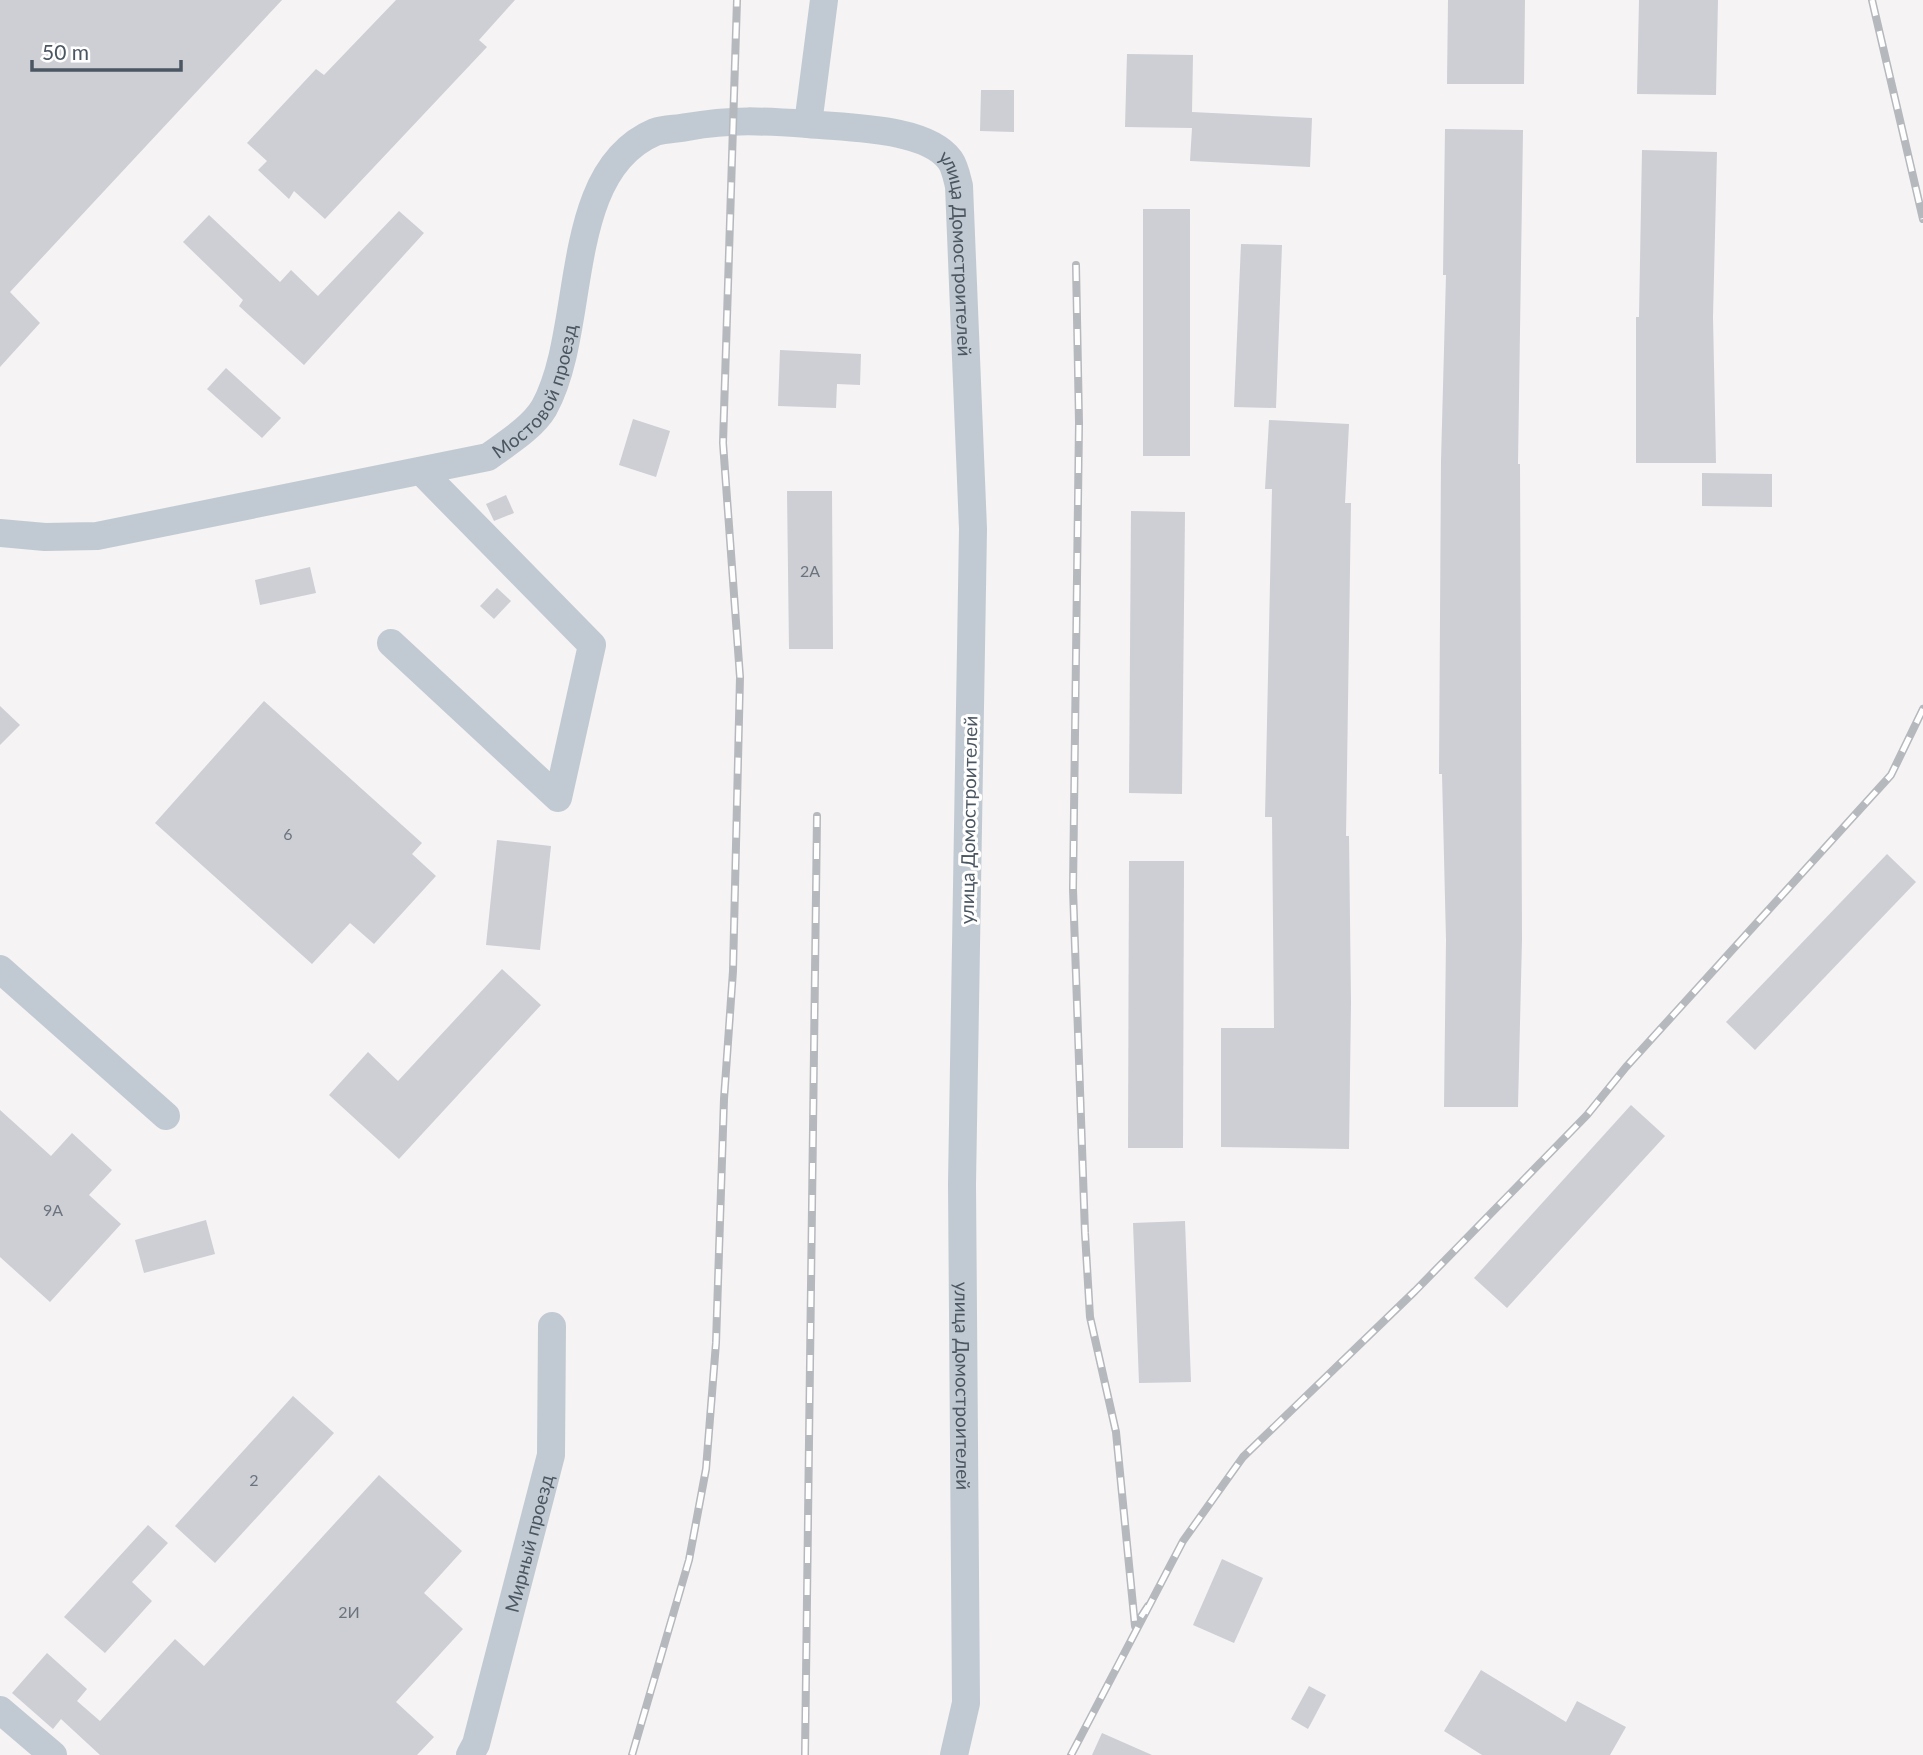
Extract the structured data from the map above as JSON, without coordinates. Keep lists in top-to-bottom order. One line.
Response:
{"streets":{"street":["улица Домостроителей","Мостовой проезд","Мирный проезд"]},"crossings":[["улица Домостроителей","Мостовой проезд"]],"house_numbers":["2А","6","9А","2","2И"],"scale_bar":"50 m"}
